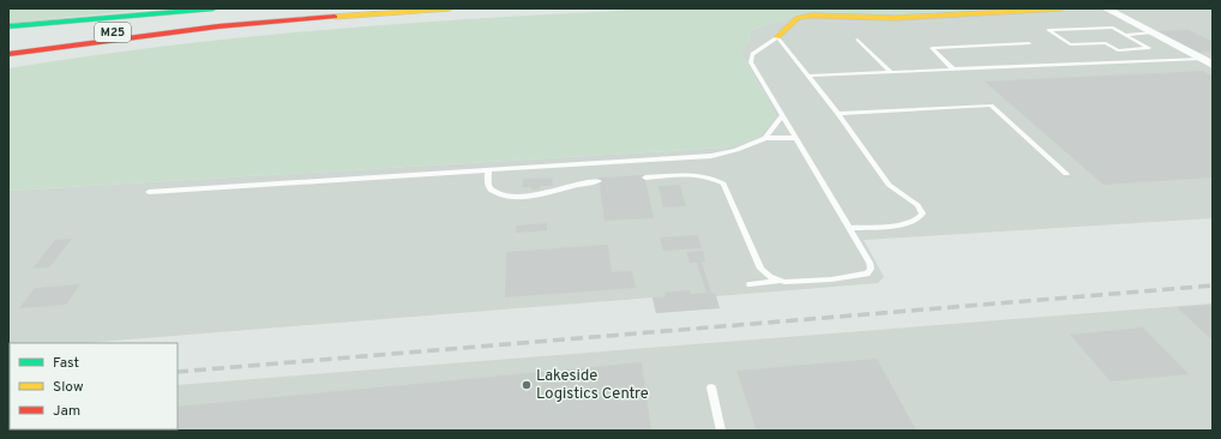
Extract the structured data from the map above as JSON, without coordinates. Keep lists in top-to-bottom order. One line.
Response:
{"streets":{"main road":["M25"]},"places":["Lakeside Logistics Centre"],"legend":["Fast","Slow","Jam"]}
